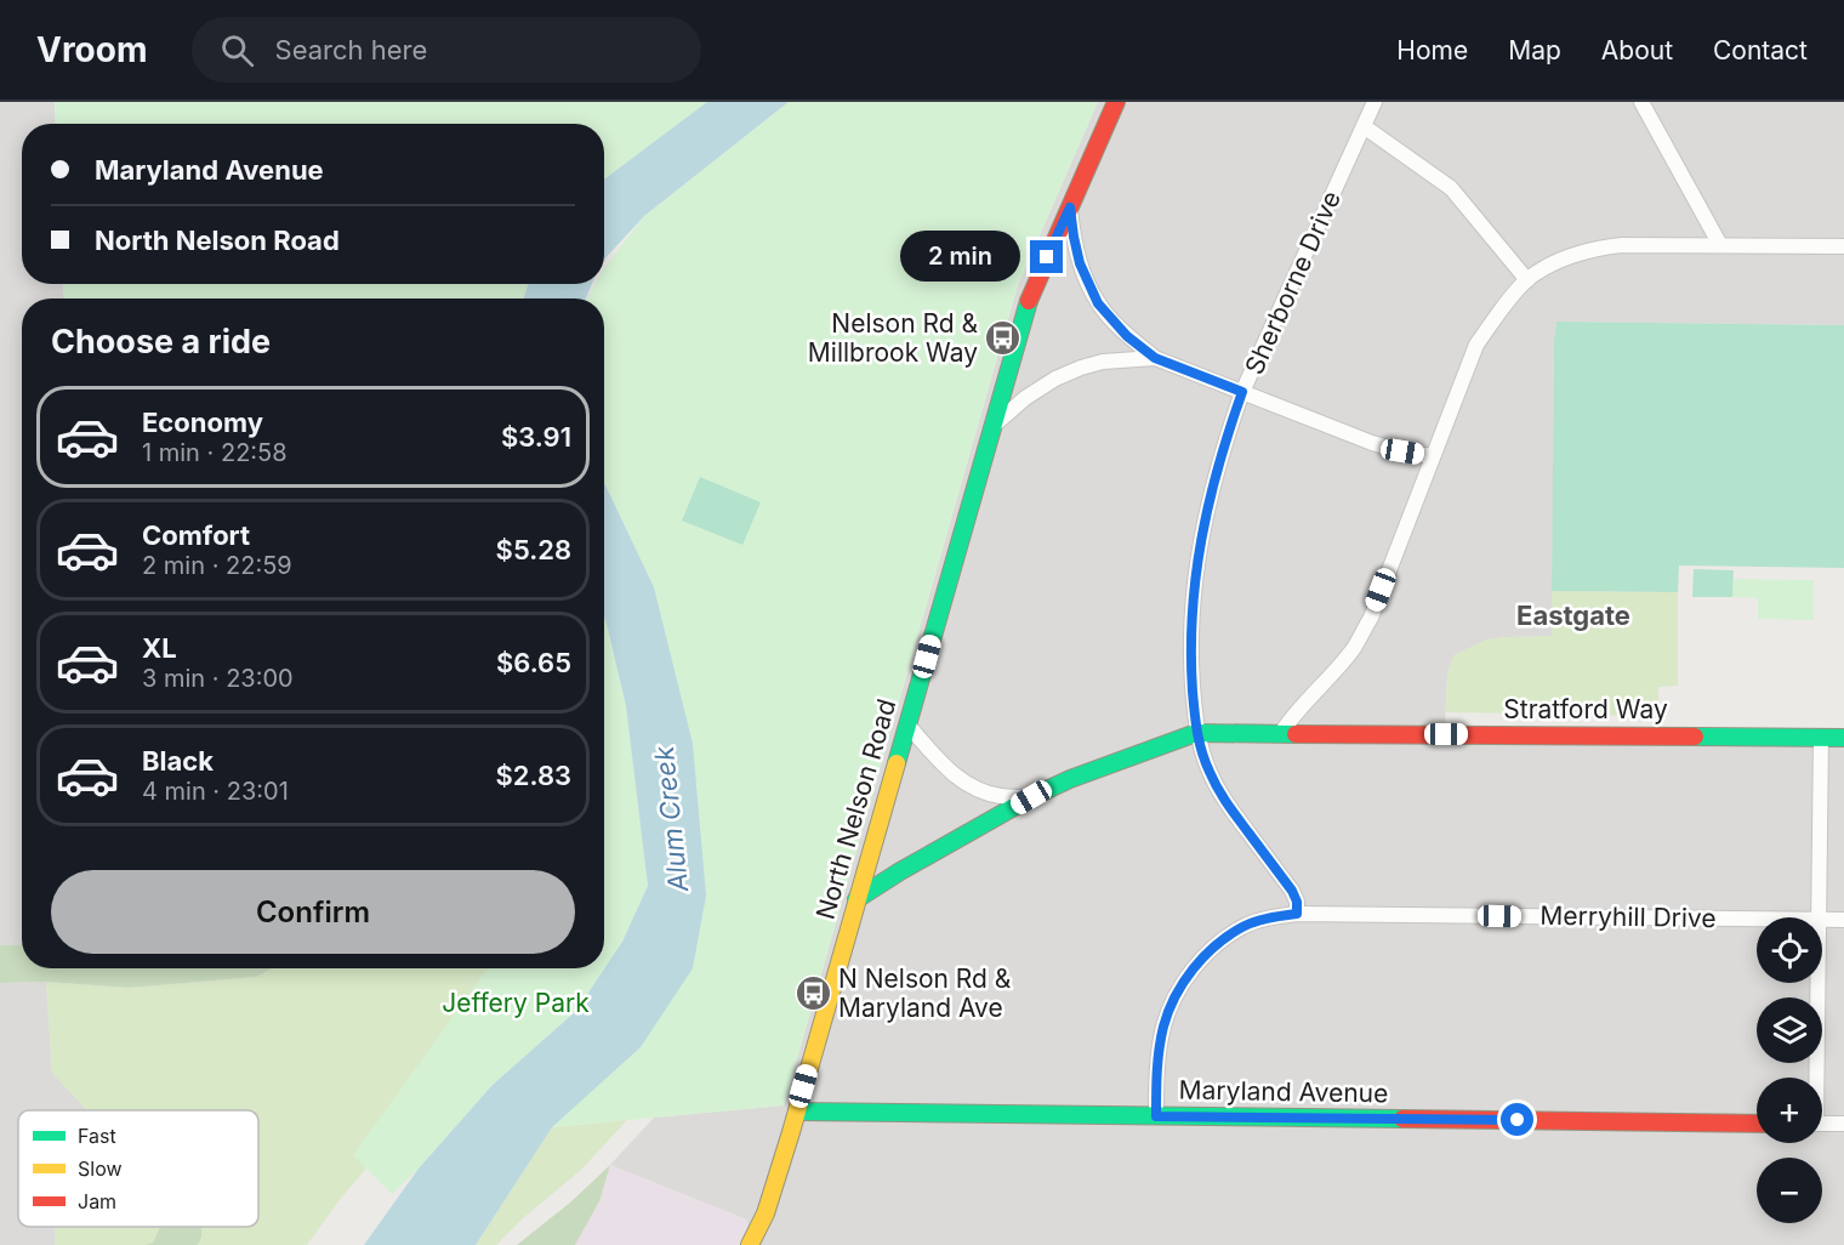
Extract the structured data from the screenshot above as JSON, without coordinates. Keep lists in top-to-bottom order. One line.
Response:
{"streets":{"street":["Sherborne Drive","Stratford Way","North Nelson Road","Merryhill Drive","Maryland Avenue"]},"crossings":[["Sherborne Drive","Stratford Way"],["Sherborne Drive","Merryhill Drive"],["North Nelson Road","Maryland Avenue"],["Merryhill Drive","Maryland Avenue"]],"districts":["Eastgate"],"water":["Alum Creek"],"parks":["Jeffery Park"],"places":{"bus stop":["Nelson Rd & Millbrook Way","N Nelson Rd & Maryland Ave"]},"legend":["Fast","Slow","Jam"],"page":{"header":"Vroom","search":"Search here","nav":["Home","Map","About","Contact"],"banner":["Maryland Avenue","North Nelson Road"],"bubble":"2 min","heading":"Choose a ride","list":[{"name":"Economy","note":"1 min · 22:58","value":"$3.91"},{"name":"Comfort","note":"2 min · 22:59","value":"$5.28"},{"name":"XL","note":"3 min · 23:00","value":"$6.65"},{"name":"Black","note":"4 min · 23:01","value":"$2.83"}],"buttons":"Confirm","map_buttons":["+","−"]}}
